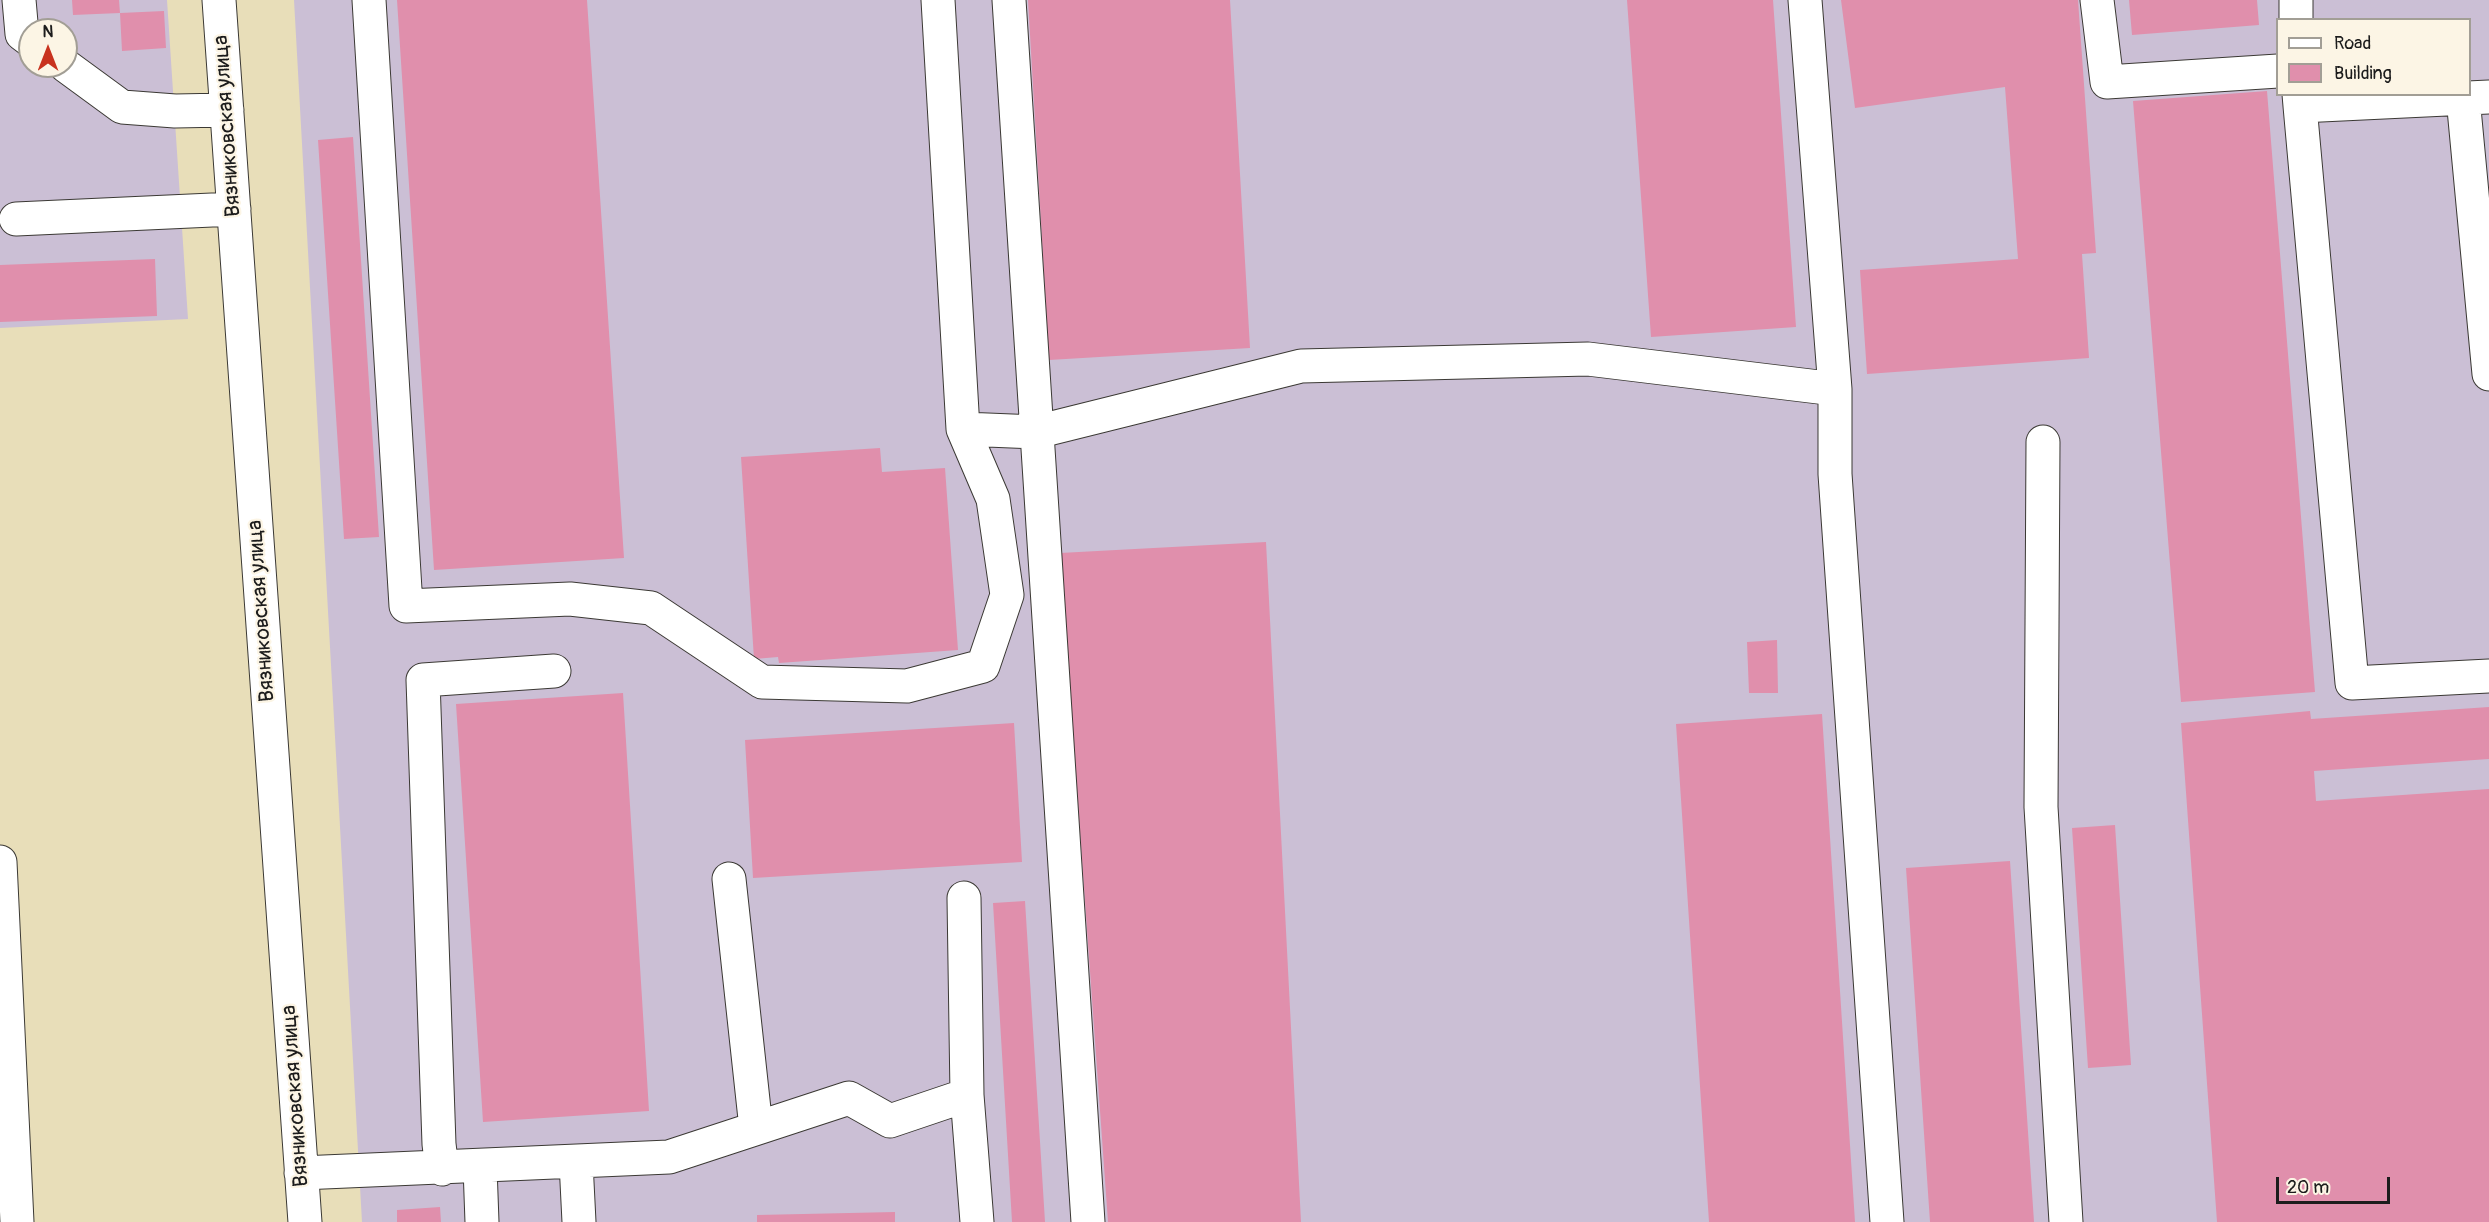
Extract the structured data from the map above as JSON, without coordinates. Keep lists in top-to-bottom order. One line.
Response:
{"streets":{"street":["Вязниковская улица"]},"legend":["Road","Building"],"scale_bar":"20 m","north":"top"}
